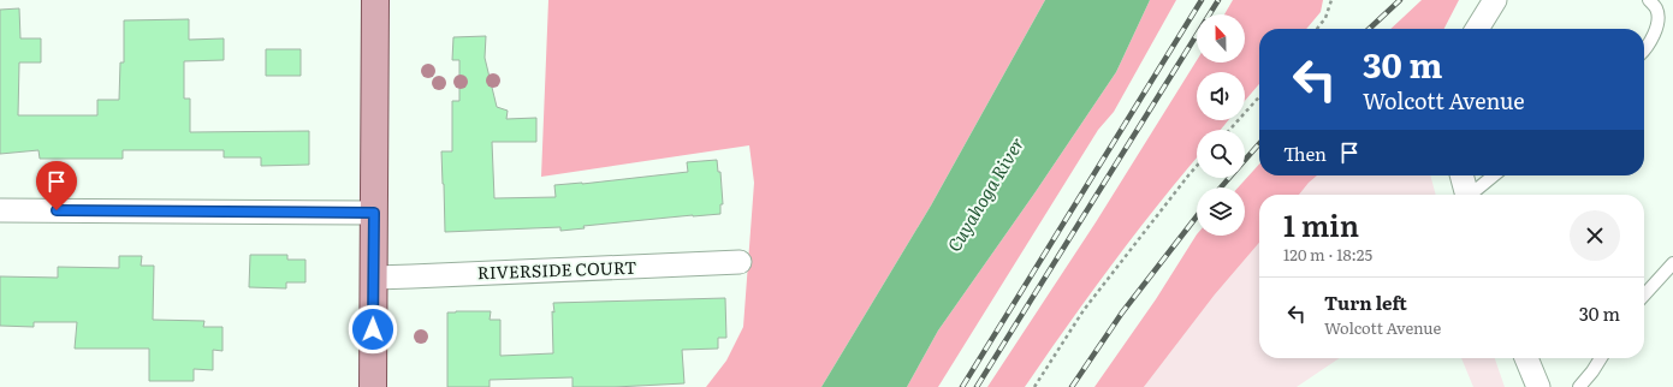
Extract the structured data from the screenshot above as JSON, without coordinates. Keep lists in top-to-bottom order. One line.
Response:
{"streets":{"street":["RIVERSIDE COURT"]},"water":["Cuyahoga River"],"north":"top","page":{"turn":["30 m","Wolcott Avenue"],"then":"Then","heading":["1 min","120 m · 18:25"],"list":[{"name":"Turn left","note":"Wolcott Avenue","value":"30 m"}]}}
